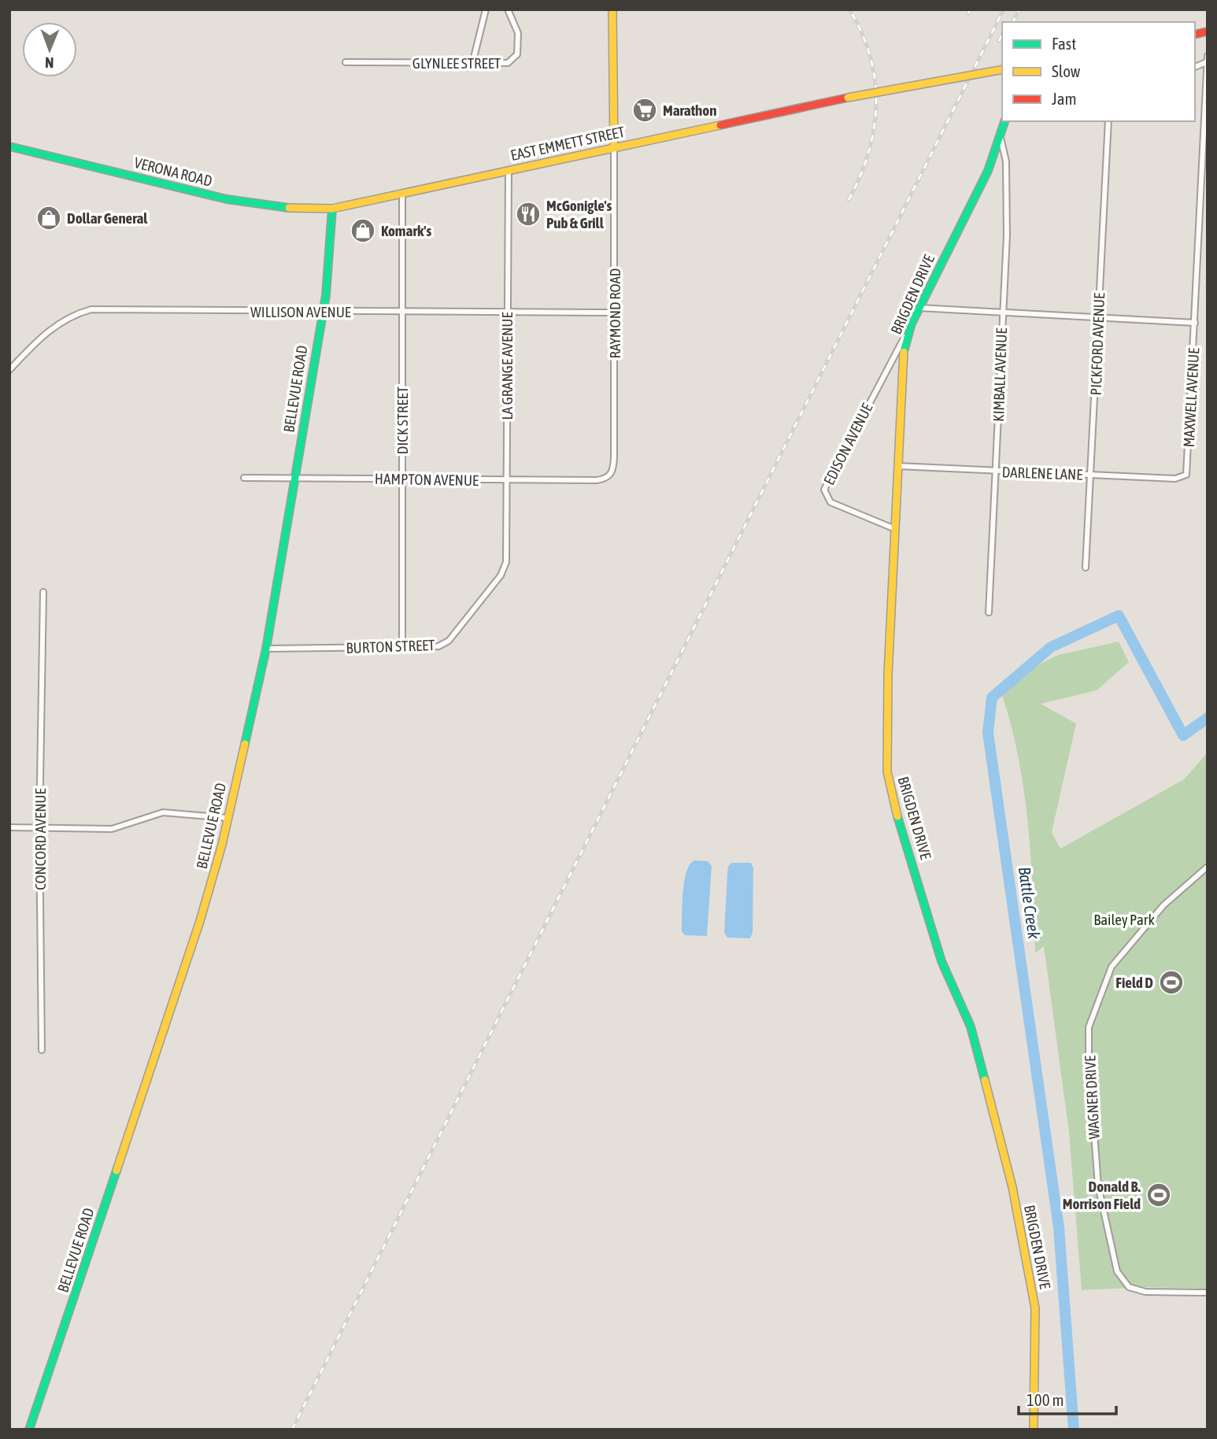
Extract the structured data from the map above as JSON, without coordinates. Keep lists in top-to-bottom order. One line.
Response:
{"streets":{"street":["GLYNLEE STREET","EAST EMMETT STREET","VERONA ROAD","BRIGDEN DRIVE","WILLISON AVENUE","RAYMOND ROAD","PICKFORD AVENUE","LA GRANGE AVENUE","KIMBALL AVENUE","BELLEVUE ROAD","MAXWELL AVENUE","DICK STREET","EDISON AVENUE","DARLENE LANE","HAMPTON AVENUE","BURTON STREET","CONCORD AVENUE","WAGNER DRIVE"]},"crossings":[["EAST EMMETT STREET","VERONA ROAD"],["EAST EMMETT STREET","RAYMOND ROAD"],["EAST EMMETT STREET","LA GRANGE AVENUE"],["EAST EMMETT STREET","BELLEVUE ROAD"],["EAST EMMETT STREET","DICK STREET"],["VERONA ROAD","BELLEVUE ROAD"],["BRIGDEN DRIVE","KIMBALL AVENUE"],["BRIGDEN DRIVE","EDISON AVENUE"],["BRIGDEN DRIVE","DARLENE LANE"],["WILLISON AVENUE","RAYMOND ROAD"],["WILLISON AVENUE","LA GRANGE AVENUE"],["WILLISON AVENUE","BELLEVUE ROAD"],["WILLISON AVENUE","DICK STREET"],["RAYMOND ROAD","HAMPTON AVENUE"],["PICKFORD AVENUE","DARLENE LANE"],["LA GRANGE AVENUE","HAMPTON AVENUE"],["LA GRANGE AVENUE","BURTON STREET"],["KIMBALL AVENUE","DARLENE LANE"],["BELLEVUE ROAD","HAMPTON AVENUE"],["BELLEVUE ROAD","BURTON STREET"],["MAXWELL AVENUE","DARLENE LANE"],["DICK STREET","HAMPTON AVENUE"],["DICK STREET","BURTON STREET"]],"water":["Battle Creek"],"parks":["Bailey Park"],"places":{"supermarket":["Marathon"],"restaurant":["McGonigle's Pub & Grill"],"shop":["Dollar General","Komark's"],"sports":["Field D","Donald B. Morrison Field"]},"legend":["Fast","Slow","Jam"],"scale_bar":"100 m","north":"bottom"}
